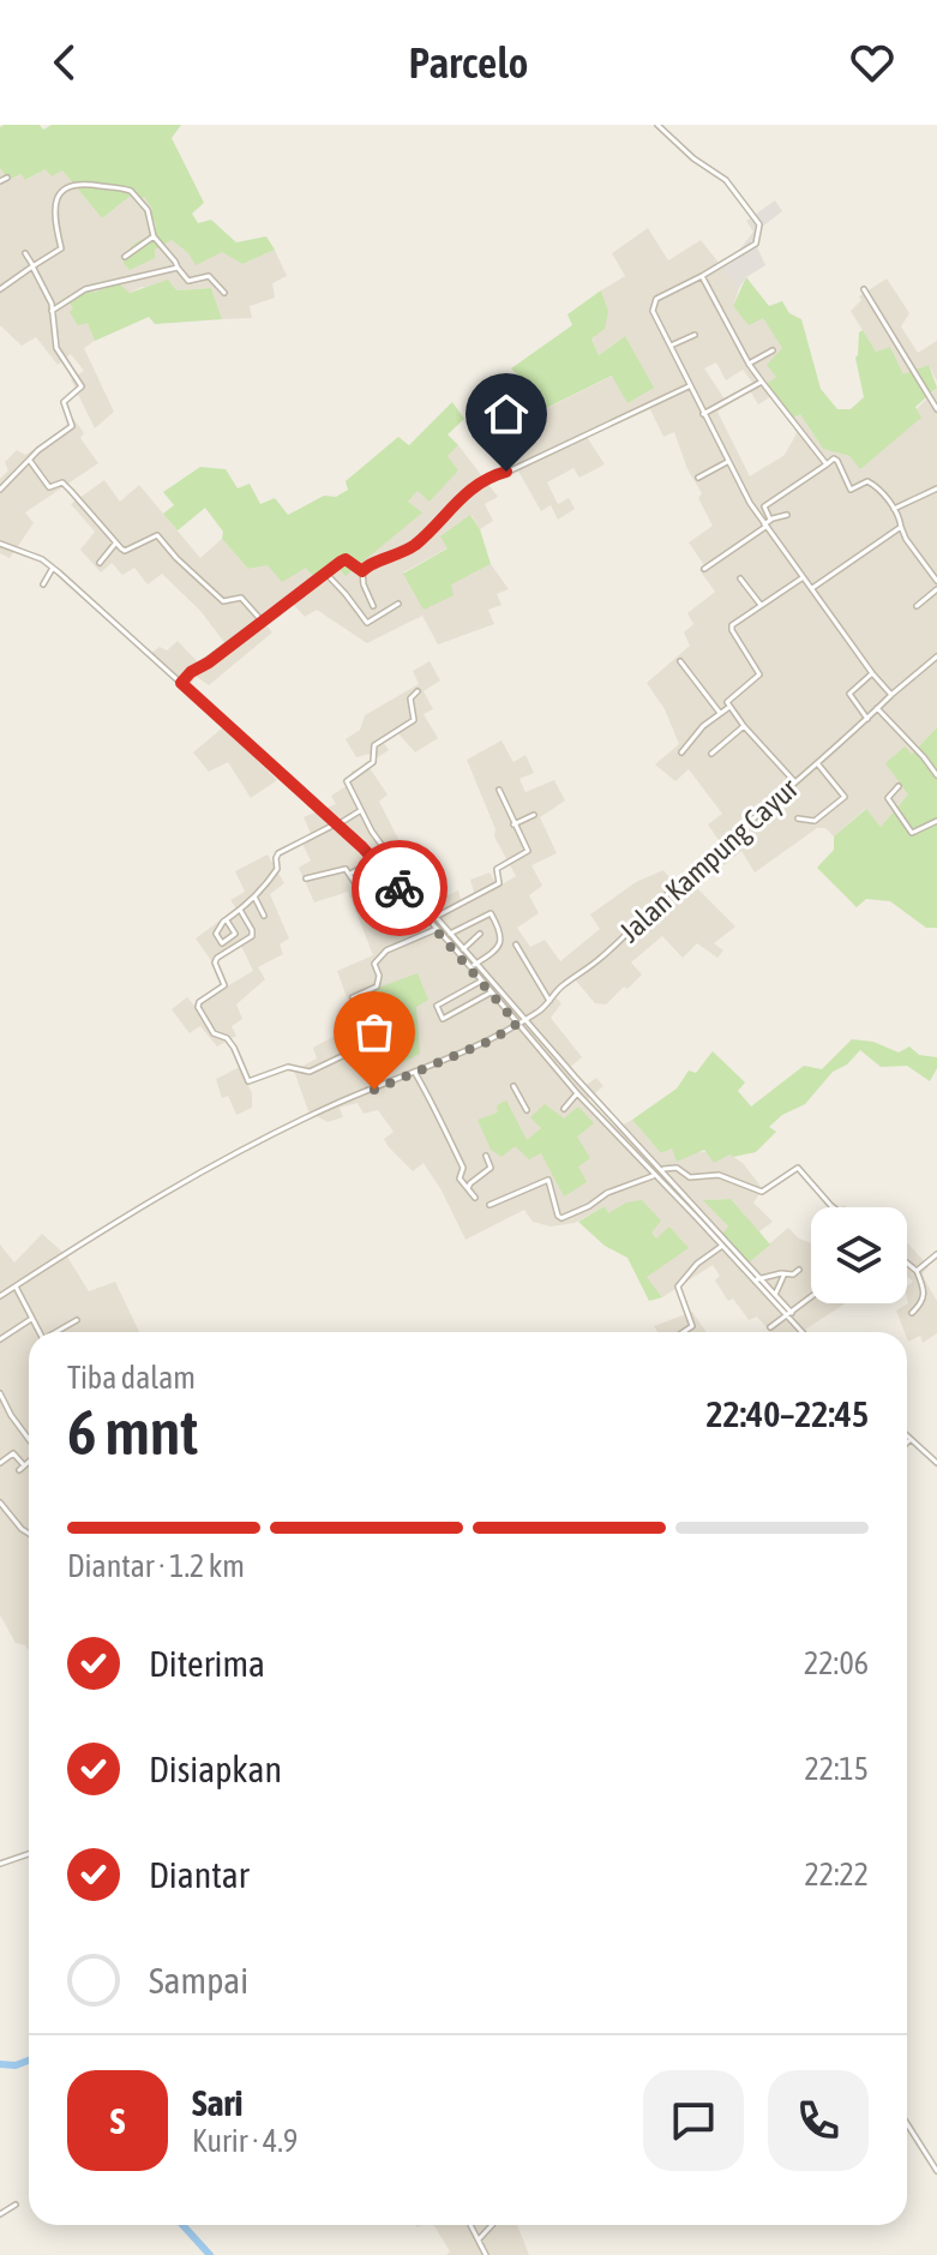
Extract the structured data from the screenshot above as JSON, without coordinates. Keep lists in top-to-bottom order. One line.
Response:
{"streets":{"street":["Jalan Kampung Cayur"]},"page":{"header":"Parcelo","heading":["6 mnt","Tiba dalam","22:40–22:45"],"panel":["Sari","Kurir · 4.9"],"bar":"Diantar · 1.2 km","list":[["Diterima","22:06"],["Disiapkan","22:15"],["Diantar","22:22"],"Sampai"],"round":"S"}}
